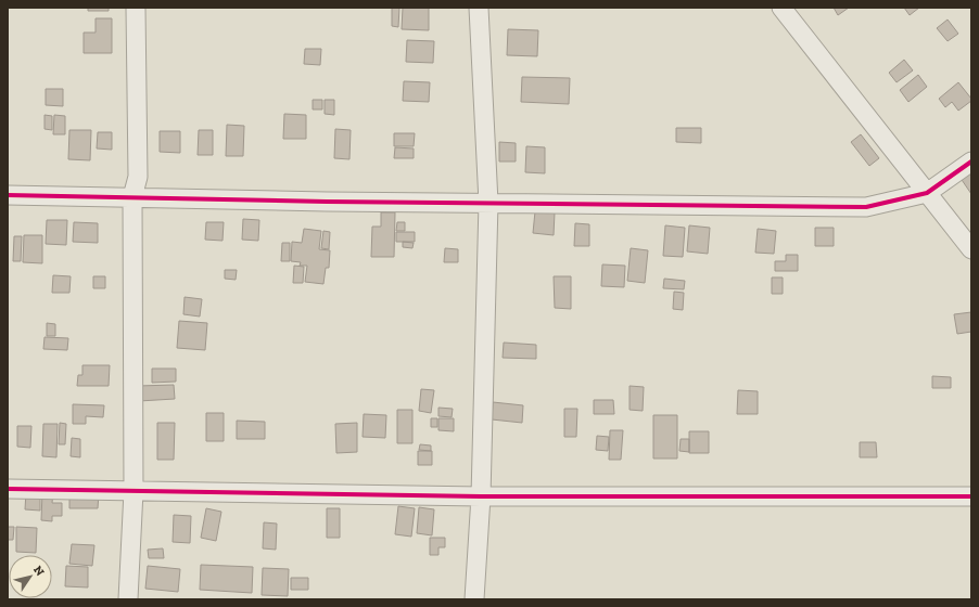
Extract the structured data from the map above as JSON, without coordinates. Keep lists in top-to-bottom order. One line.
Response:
{"north":"top right"}
